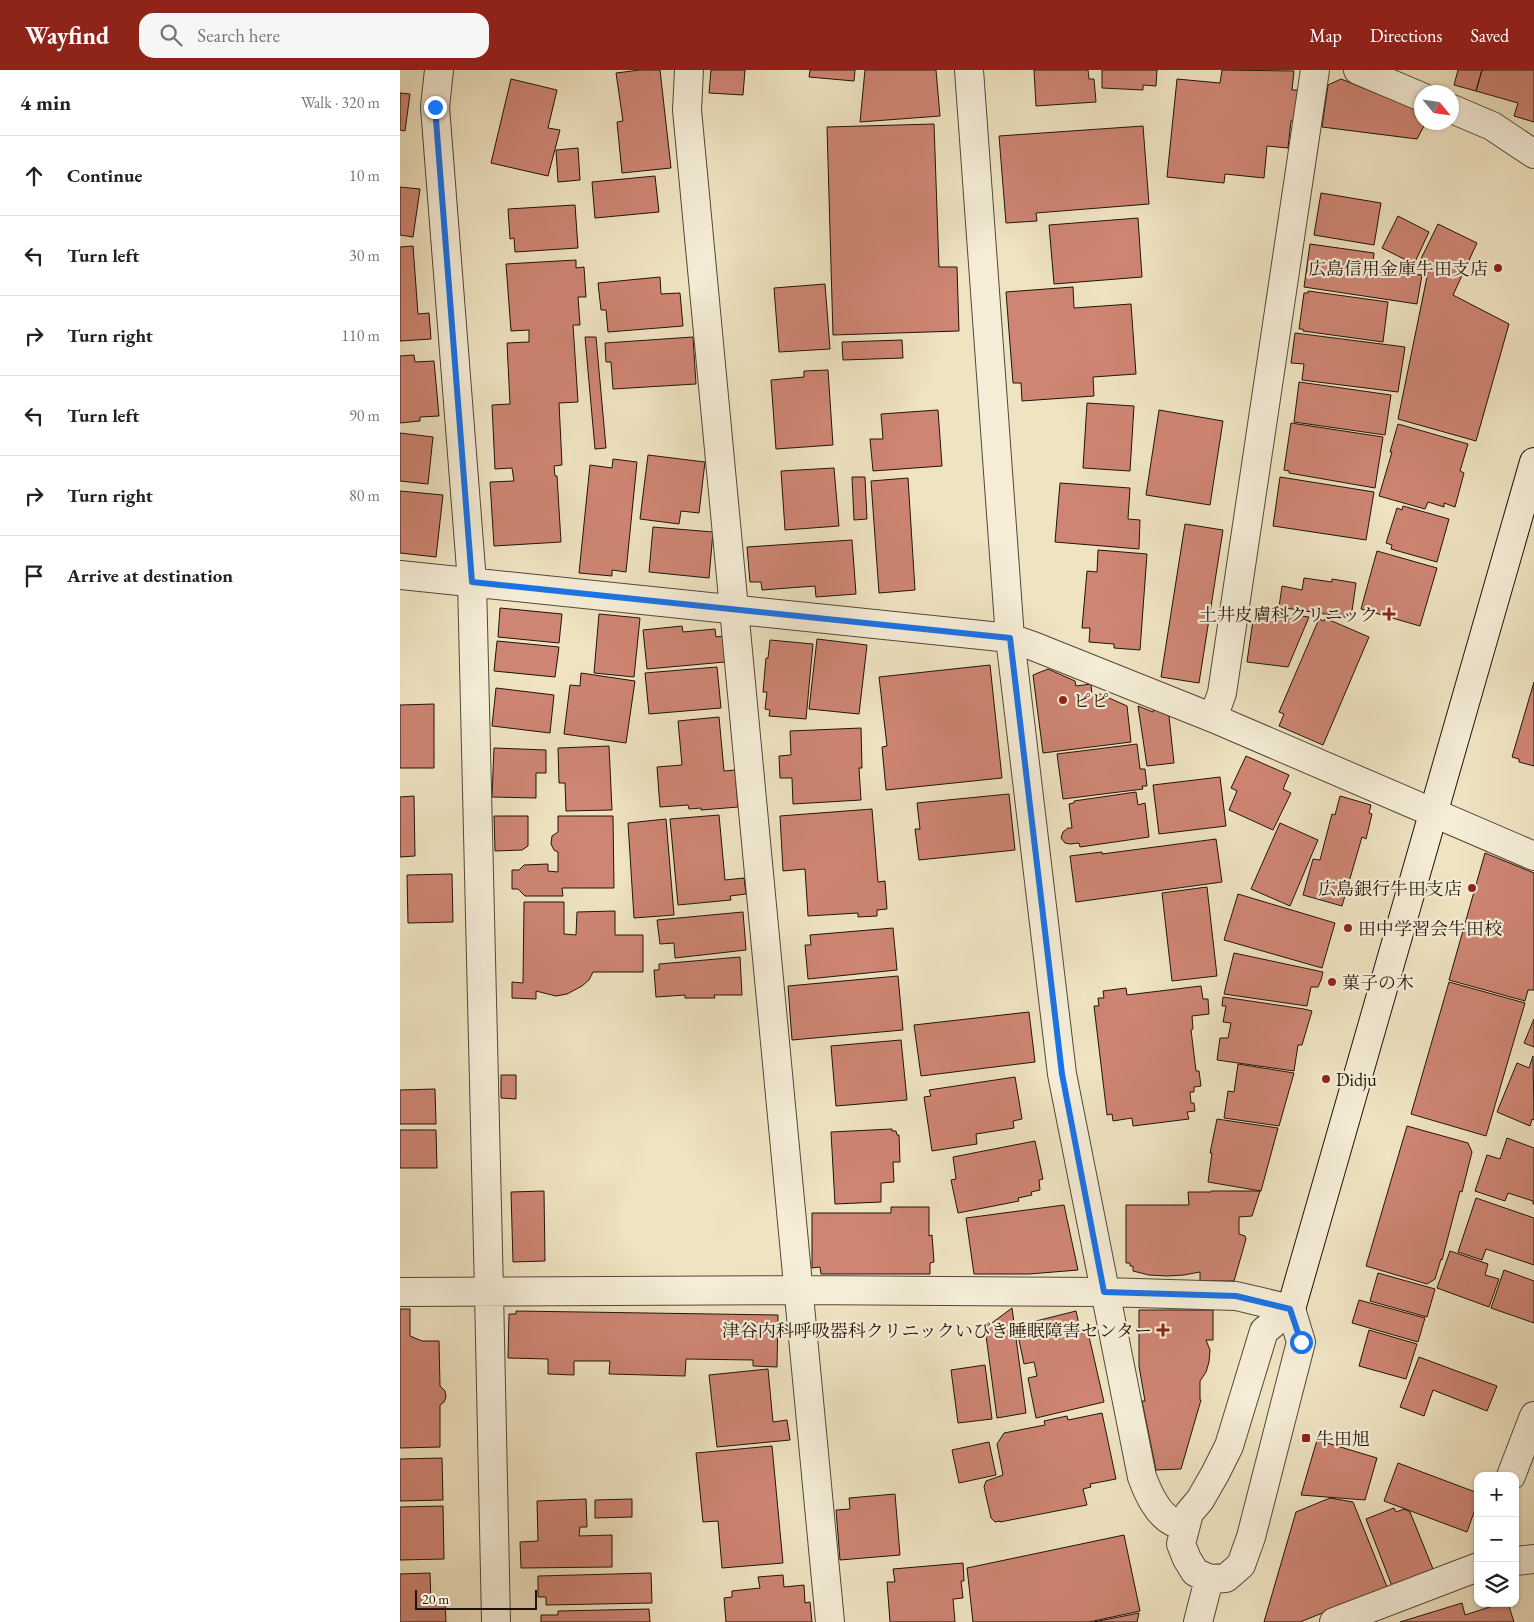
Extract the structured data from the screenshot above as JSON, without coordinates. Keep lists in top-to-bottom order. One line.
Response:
{"places":{"other":["広島信用金庫牛田支店","ピピ","広島銀行牛田支店","田中学習会牛田校","菓子の木","Didju"],"health":["土井皮膚科クリニック","津谷内科呼吸器科クリニックいびき睡眠障害センター"],"transit":["牛田旭"]},"scale_bar":"20 m","north":"bottom right","page":{"header":"Wayfind","search":"Search here","nav":["Map","Directions","Saved"],"heading":["4 min","Walk · 320 m"],"list":[["Continue","10 m"],["Turn left","30 m"],["Turn right","110 m"],["Turn left","90 m"],["Turn right","80 m"],"Arrive at destination"],"map_buttons":["+","−"],"scale":"20 m"}}
